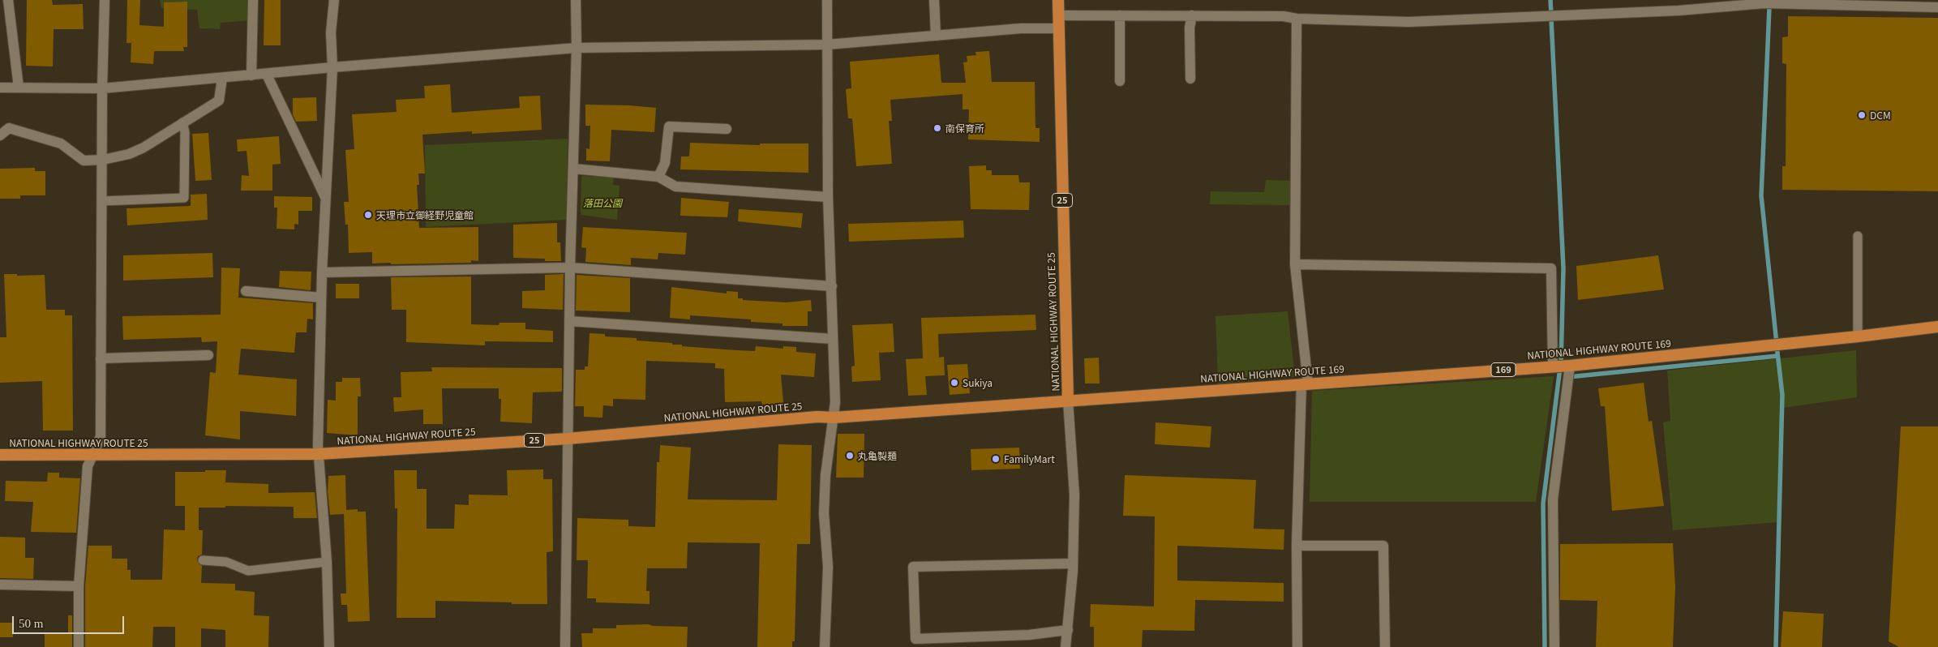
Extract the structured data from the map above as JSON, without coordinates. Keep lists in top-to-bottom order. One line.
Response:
{"streets":{"highway":["25","NATIONAL HIGHWAY ROUTE 25","NATIONAL HIGHWAY ROUTE 169","169"]},"crossings":[["NATIONAL HIGHWAY ROUTE 25","NATIONAL HIGHWAY ROUTE 169"]],"parks":["落田公園"],"places":["DCM","南保育所","天理市立御経野児童館","Sukiya","丸亀製麺","FamilyMart"],"scale_bar":"50 m"}
